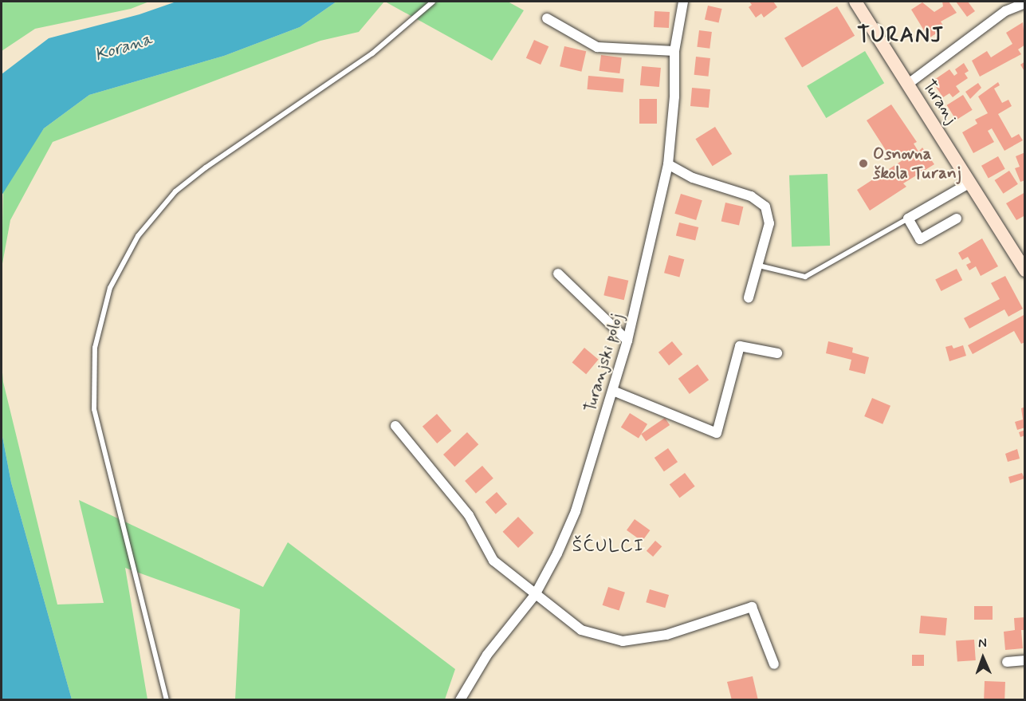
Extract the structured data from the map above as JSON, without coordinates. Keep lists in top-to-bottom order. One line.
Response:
{"streets":{"main road":["Turanj"],"street":["Turanjski poloj"]},"districts":["TURANJ","ŠĆULCI"],"water":["Korana"],"places":["Osnovna škola Turanj"],"north":"top"}
